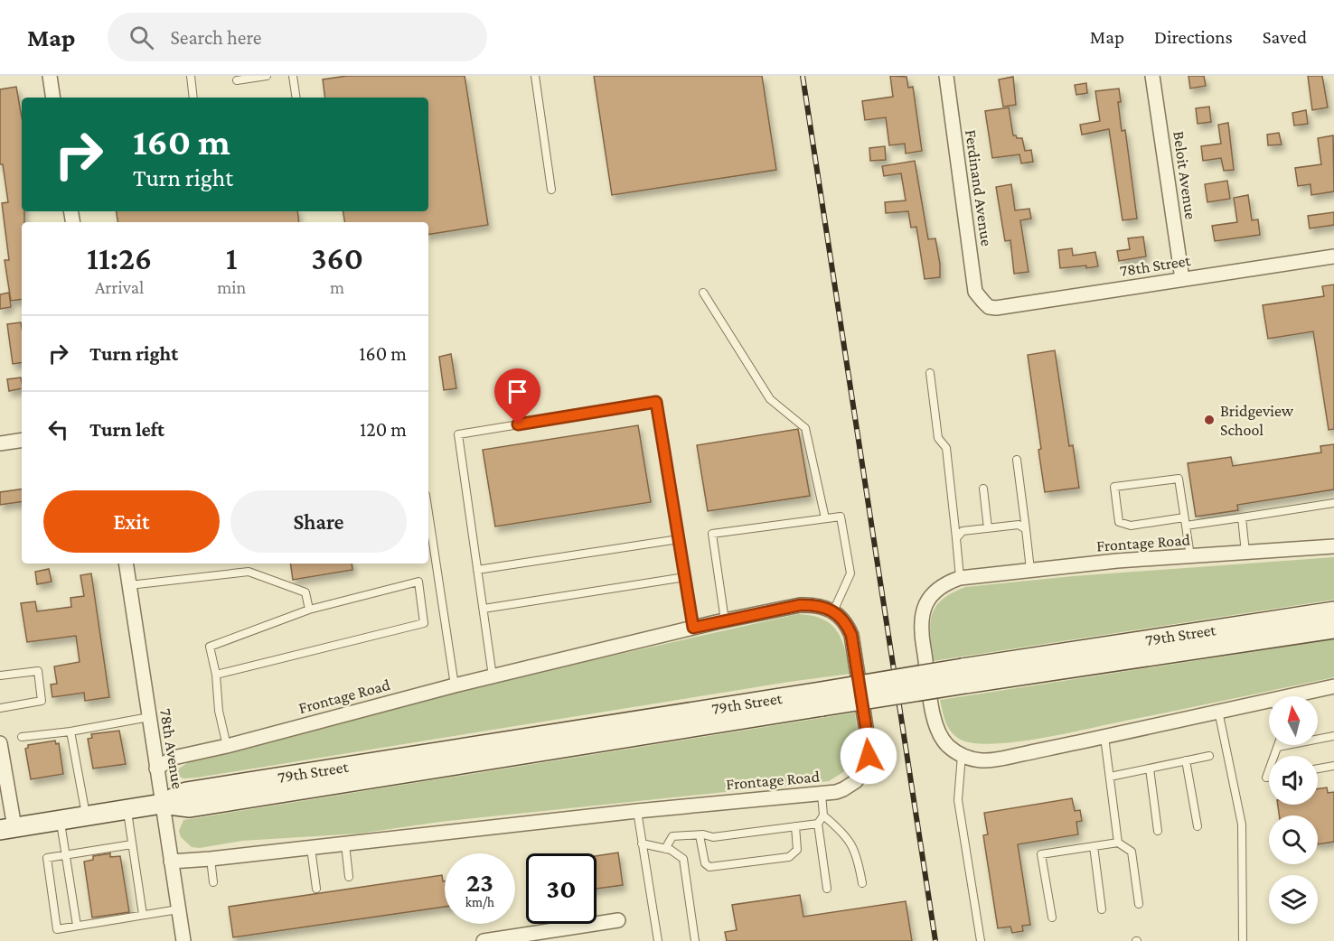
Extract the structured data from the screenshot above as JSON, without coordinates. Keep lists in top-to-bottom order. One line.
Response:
{"streets":{"main road":["79th Street"],"street":["Beloit Avenue","Ferdinand Avenue","78th Street","Frontage Road","78th Avenue"]},"crossings":[["Beloit Avenue","78th Street"],["Ferdinand Avenue","78th Street"],["Frontage Road","78th Avenue"],["79th Street","78th Avenue"]],"places":["Bridgeview School"],"north":"top","page":{"header":"Map","search":"Search here","nav":["Map","Directions","Saved"],"turn":["160 m","Turn right"],"eta":["11:26","Arrival","1","min","360","m"],"list":[{"name":"Turn right","value":"160 m"},{"name":"Turn left","value":"120 m"}],"buttons":["Exit","Share"],"speed":"23 km/h","limit":"30"}}
